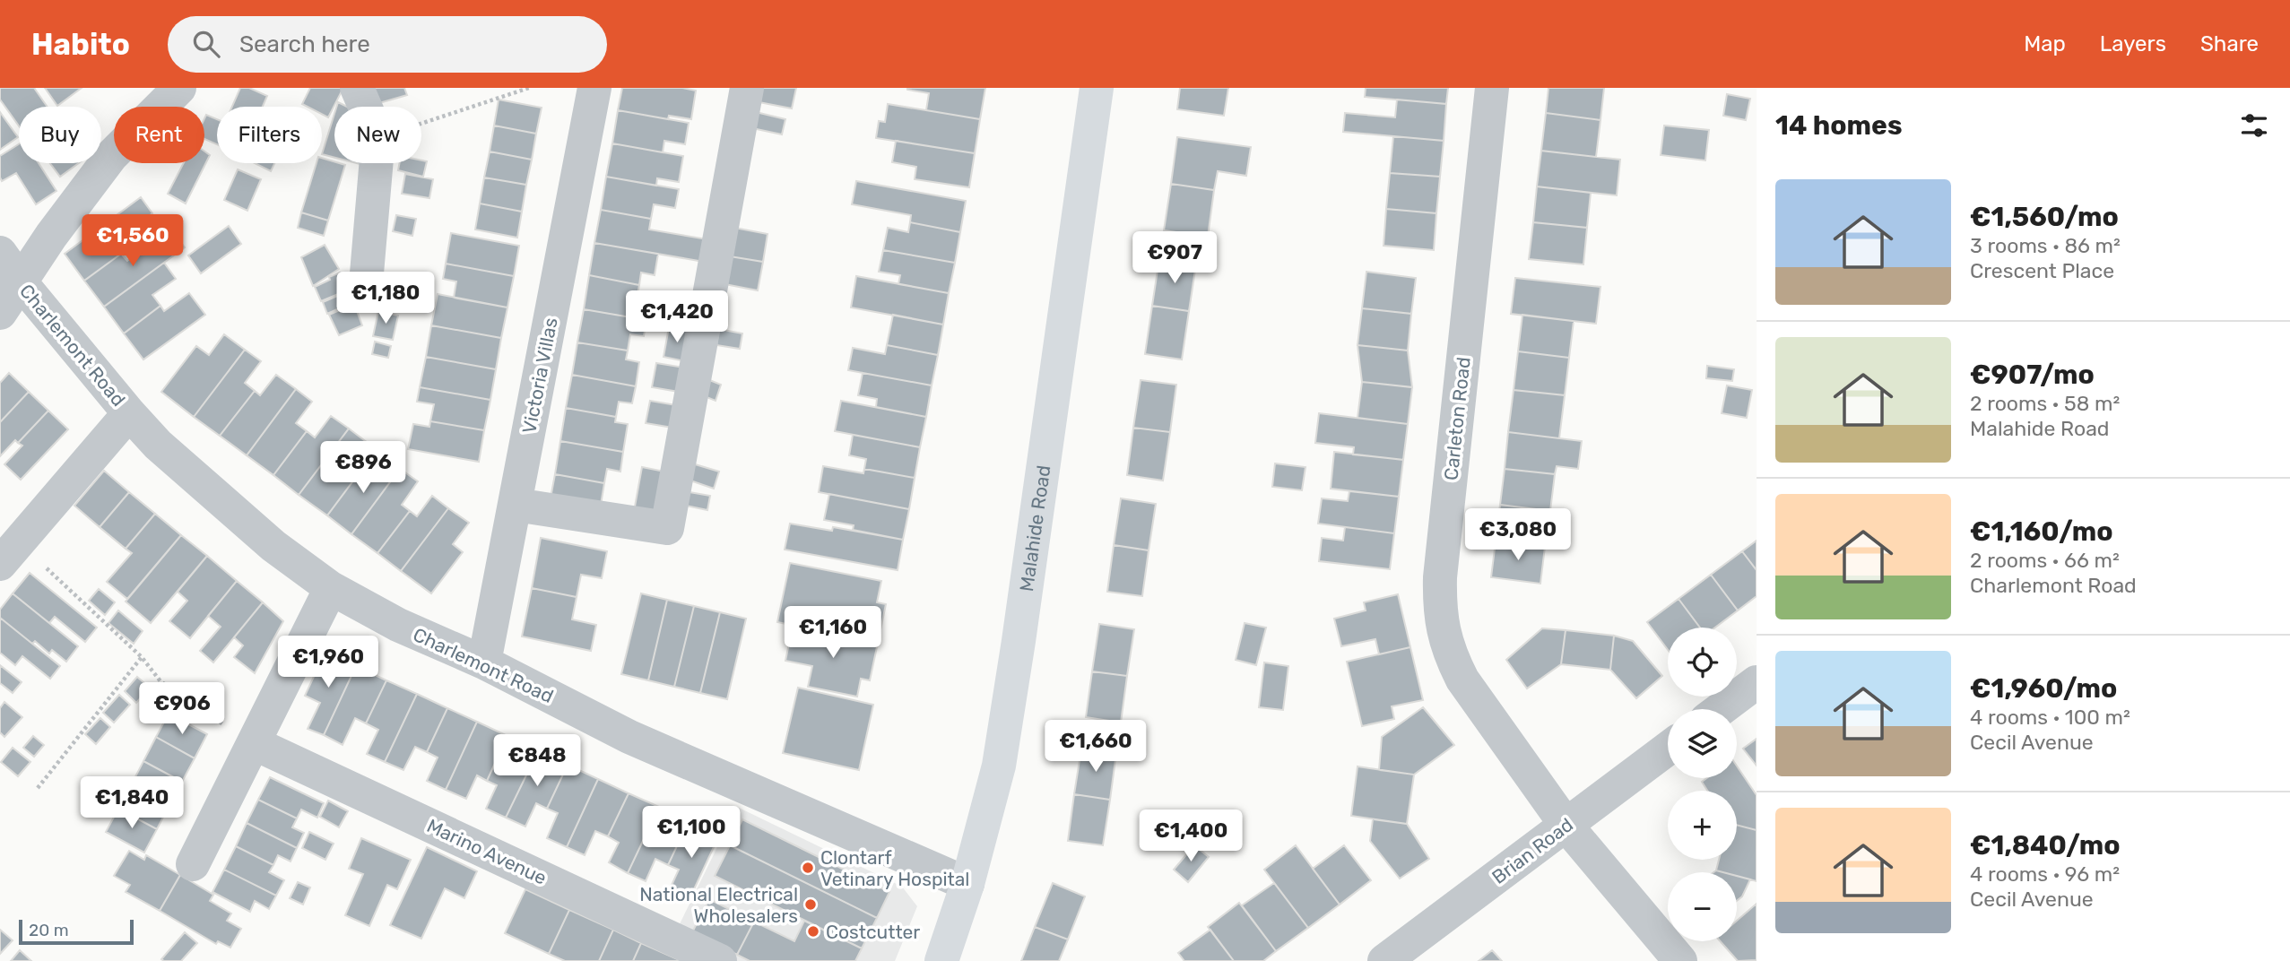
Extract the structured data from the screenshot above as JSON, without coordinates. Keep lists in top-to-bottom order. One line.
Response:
{"streets":{"main road":["Malahide Road"],"street":["Charlemont Road","Victoria Villas","Carleton Road","Brian Road","Marino Avenue"]},"crossings":[["Charlemont Road","Victoria Villas"],["Charlemont Road","Malahide Road"],["Carleton Road","Brian Road"]],"places":["Clontarf Vetinary Hospital","National Electrical Wholesalers","Costcutter"],"scale_bar":"20 m","page":{"header":"Habito","search":"Search here","nav":["Map","Layers","Share"],"heading":"14 homes","chip":["Buy","Rent","Filters","New"],"list":[{"name":"€1,560/mo","note":"3 rooms · 86 m² · Crescent Place"},{"name":"€907/mo","note":"2 rooms · 58 m² · Malahide Road"},{"name":"€1,160/mo","note":"2 rooms · 66 m² · Charlemont Road"},{"name":"€1,960/mo","note":"4 rooms · 100 m² · Cecil Avenue"},{"name":"€1,840/mo","note":"4 rooms · 96 m² · Cecil Avenue"}],"price":["€1,560","€907","€1,180","€1,420","€896","€3,080","€1,160","€1,960","€906","€1,660","€848","€1,840","€1,100","€1,400"],"map_buttons":["+","−"],"scale":"20 m"}}
